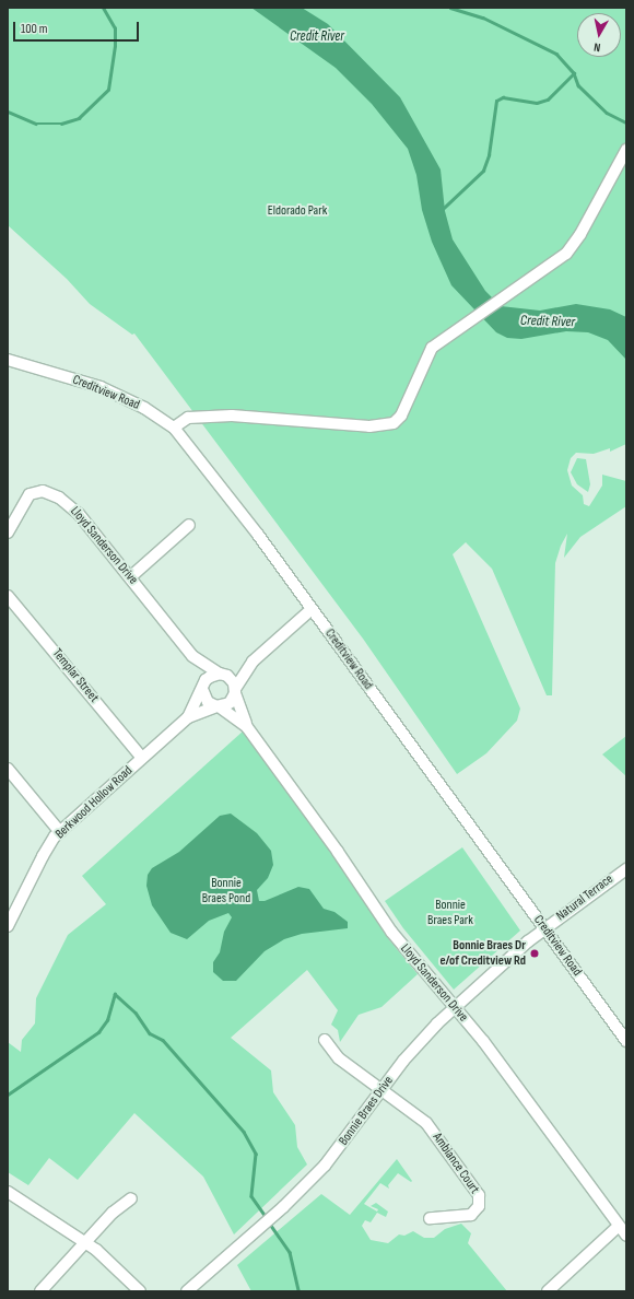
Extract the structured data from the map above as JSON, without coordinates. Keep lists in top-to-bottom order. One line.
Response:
{"streets":{"street":["Creditview Road","Lloyd Sanderson Drive","Templar Street","Berkwood Hollow Road","Natural Terrace","Bonnie Braes Drive","Ambiance Court"]},"crossings":[["Creditview Road","Natural Terrace"],["Creditview Road","Bonnie Braes Drive"],["Lloyd Sanderson Drive","Berkwood Hollow Road"],["Lloyd Sanderson Drive","Bonnie Braes Drive"],["Templar Street","Berkwood Hollow Road"],["Natural Terrace","Bonnie Braes Drive"],["Bonnie Braes Drive","Ambiance Court"]],"water":["Credit River"],"parks":["Eldorado Park","Bonnie Braes Pond","Bonnie Braes Park"],"places":["Bonnie Braes Dr e/of Creditview Rd"],"scale_bar":"100 m","north":"bottom"}
